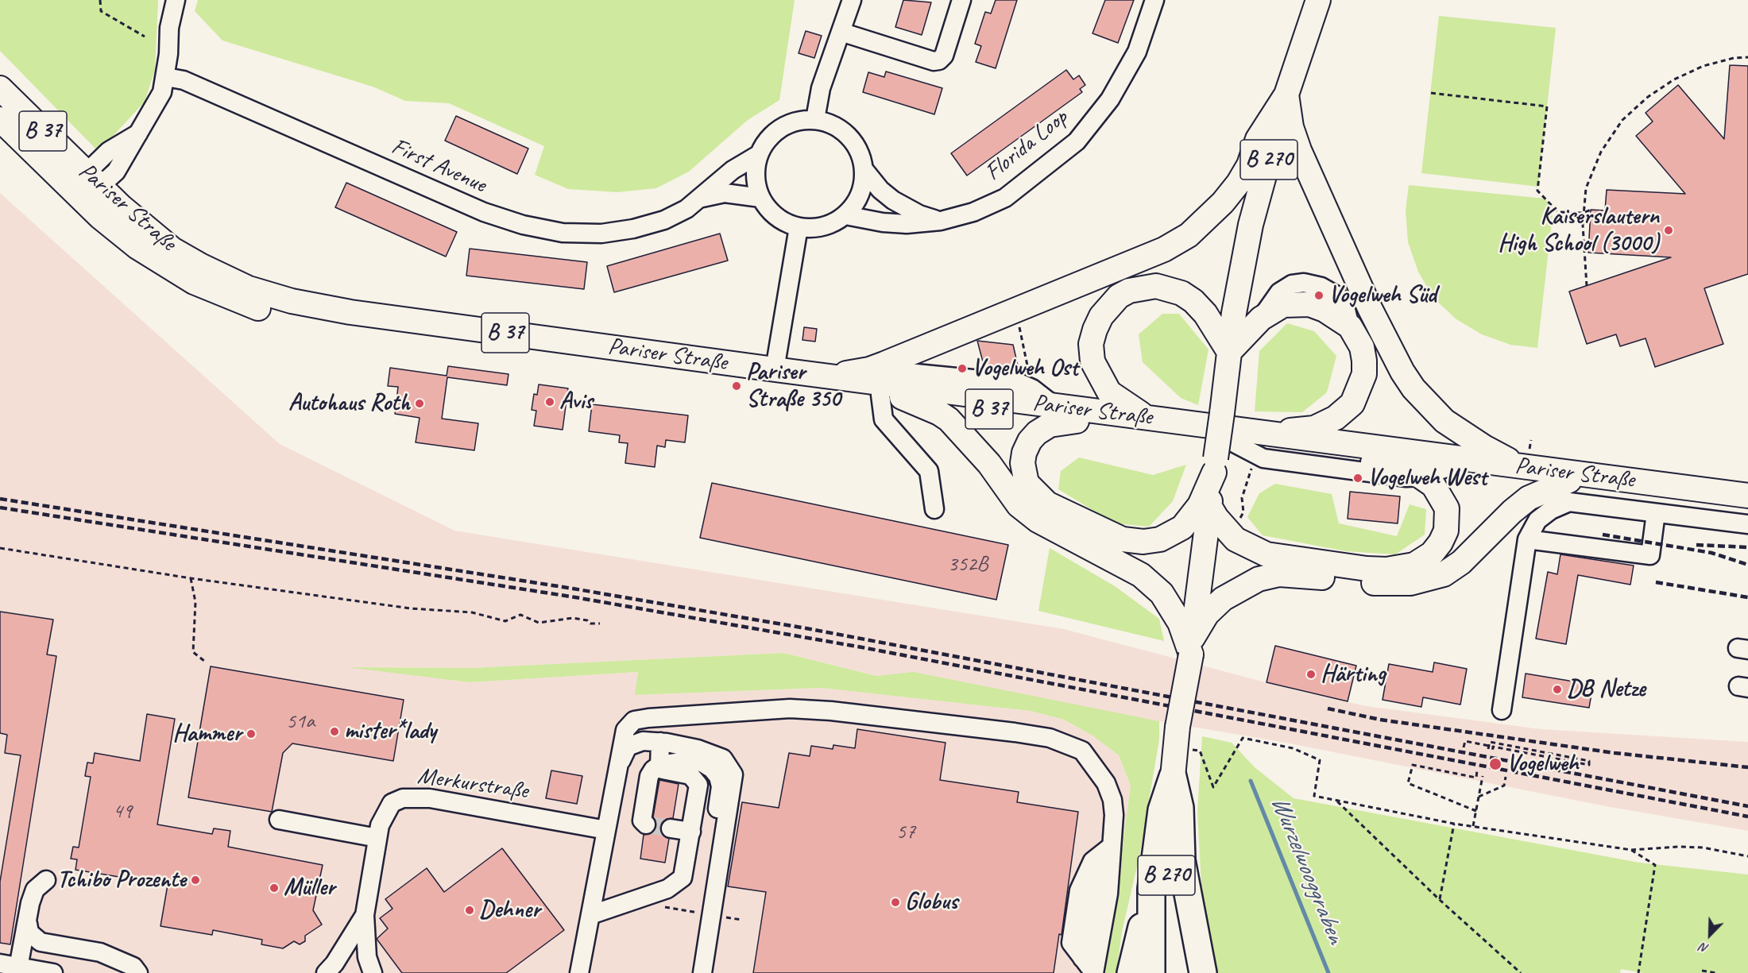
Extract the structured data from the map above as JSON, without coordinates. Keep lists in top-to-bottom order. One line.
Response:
{"streets":{"highway":["B 270"],"main road":["B 37","Pariser Straße"],"street":["Florida Loop","First Avenue","Merkurstraße"]},"crossings":[["Florida Loop","First Avenue"],["B 270","Pariser Straße"]],"water":["Wurzelwooggraben"],"places":["Kaiserslautern High School (3000)","Vogelweh Süd","Vogelweh Ost","Pariser Straße 350","Avis","Autohaus Roth","Vogelweh West","Härting","DB Netze","mister*lady","Hammer","Vogelweh","Tchibo Prozente","Müller","Globus","Dehner"],"house_numbers":["352B","51a","49","57"],"north":"bottom left"}
